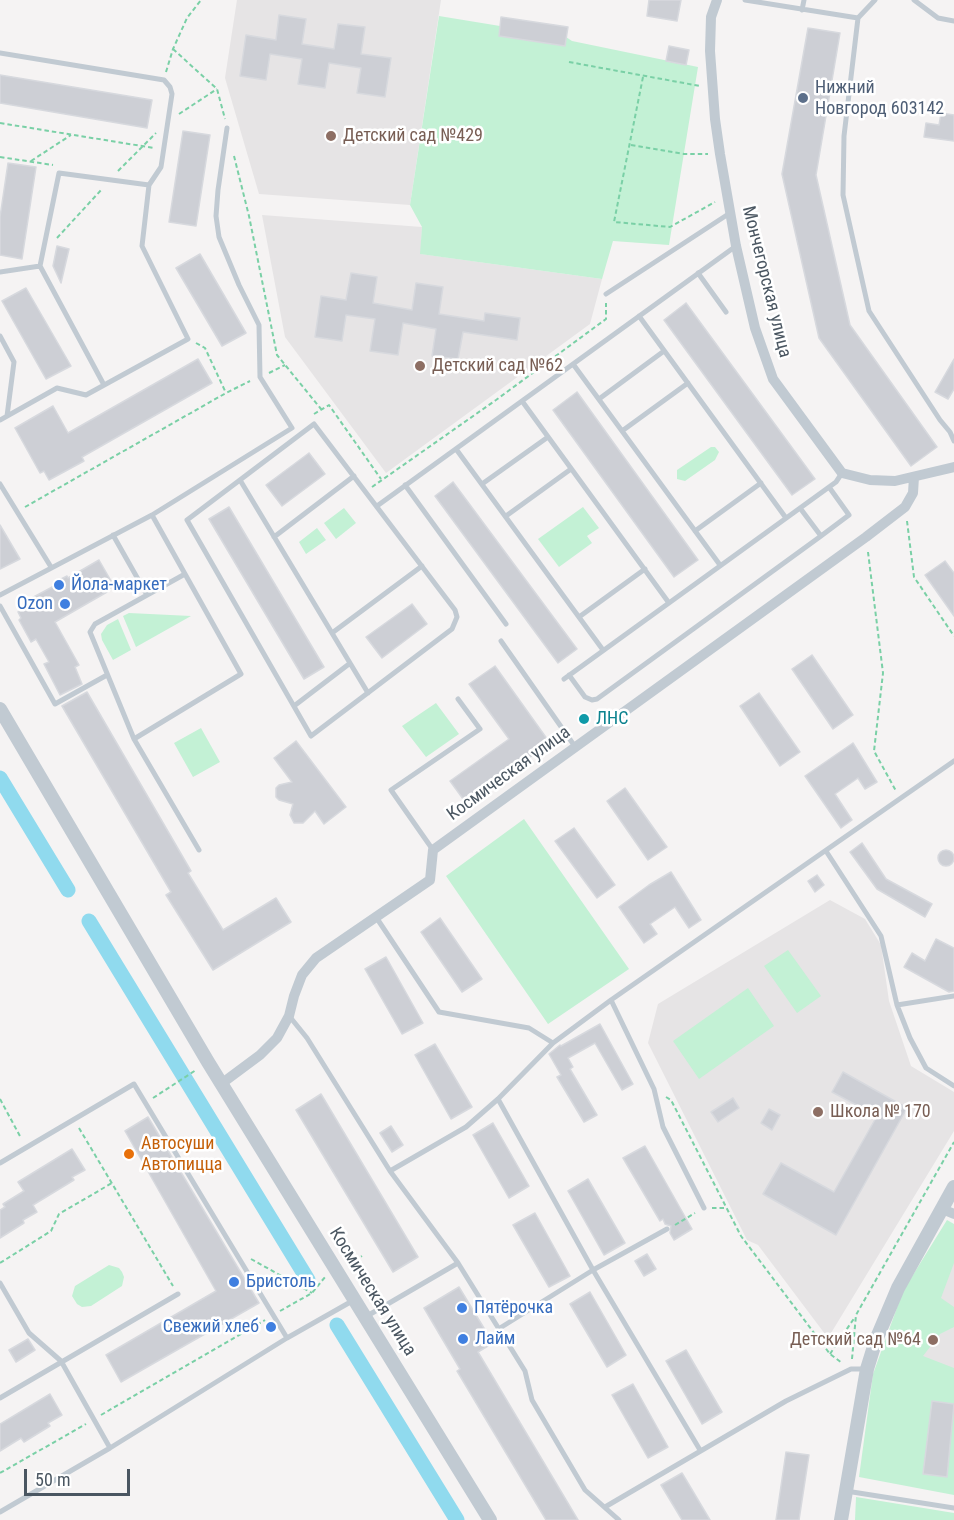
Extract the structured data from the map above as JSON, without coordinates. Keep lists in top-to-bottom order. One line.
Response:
{"streets":{"street":["Мончегорская улица","Космическая улица"]},"places":["Нижний Новгород 603142","Детский сад №429","Детский сад №62","Йола-маркет","Ozon","ЛНС","Школа № 170","Автосуши Автопицца","Бристоль","Пятёрочка","Свежий хлеб","Лайм","Детский сад №64"],"scale_bar":"50 m"}
